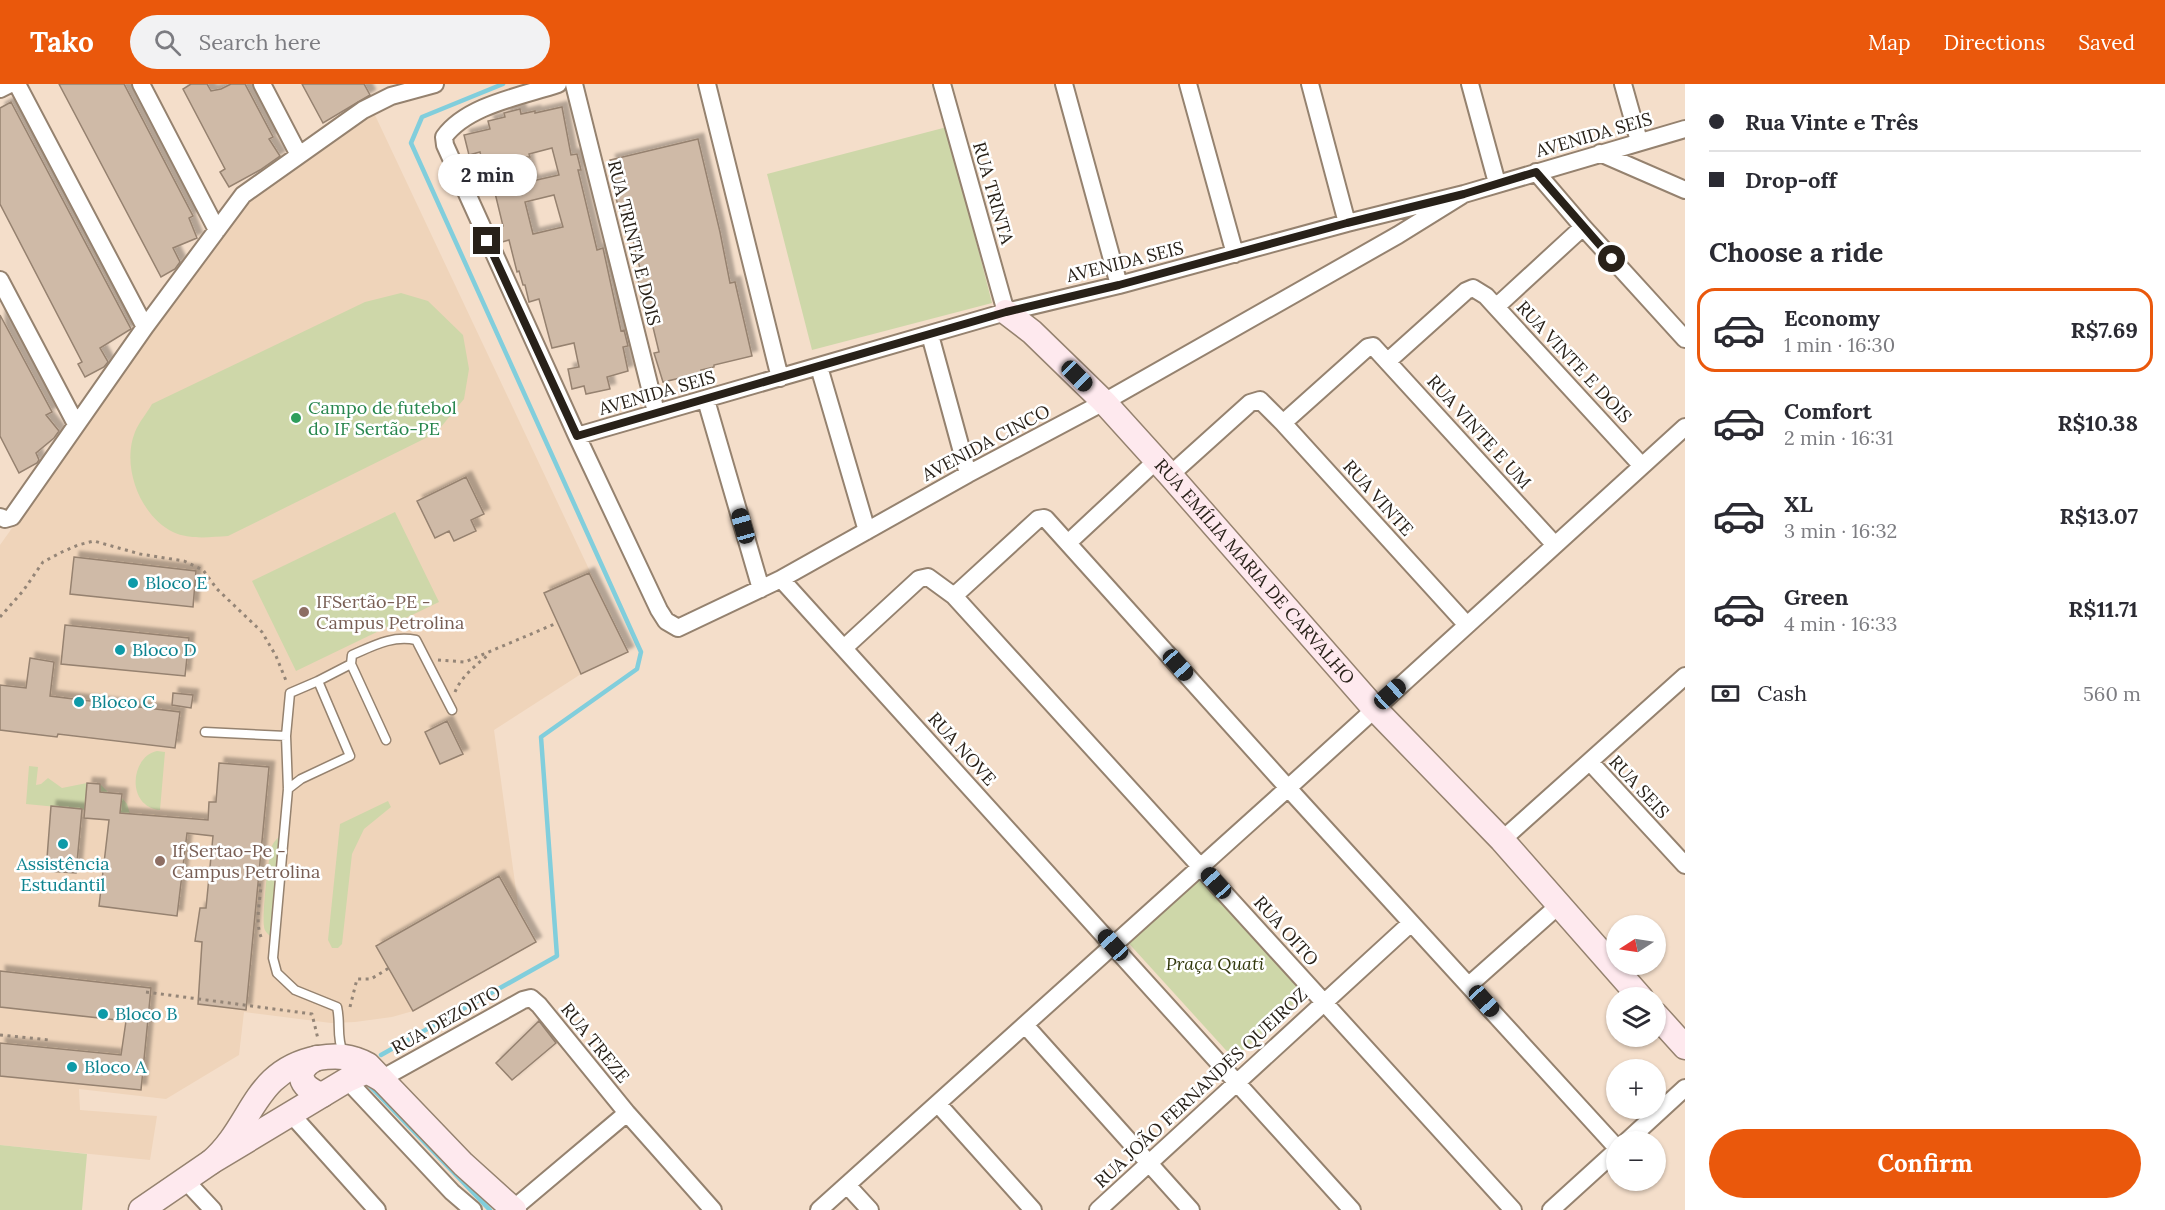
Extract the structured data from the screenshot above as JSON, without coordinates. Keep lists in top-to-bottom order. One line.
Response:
{"streets":{"street":["AVENIDA SEIS","RUA TRINTA","RUA TRINTA E DOIS","RUA VINTE E DOIS","RUA VINTE E UM","AVENIDA CINCO","RUA VINTE","RUA EMÍLIA MARIA DE CARVALHO","RUA NOVE","RUA SEIS","RUA OITO","RUA DEZOITO","RUA TREZE","RUA JOÃO FERNANDES QUEIROZ"]},"crossings":[["AVENIDA SEIS","RUA TRINTA"],["AVENIDA SEIS","RUA TRINTA E DOIS"],["AVENIDA SEIS","AVENIDA CINCO"],["AVENIDA SEIS","RUA EMÍLIA MARIA DE CARVALHO"],["RUA TRINTA","RUA EMÍLIA MARIA DE CARVALHO"],["RUA VINTE E DOIS","RUA VINTE E UM"],["RUA VINTE E UM","RUA VINTE"],["AVENIDA CINCO","RUA EMÍLIA MARIA DE CARVALHO"],["AVENIDA CINCO","RUA NOVE"],["RUA VINTE","RUA EMÍLIA MARIA DE CARVALHO"],["RUA NOVE","RUA OITO"],["RUA NOVE","RUA JOÃO FERNANDES QUEIROZ"],["RUA OITO","RUA JOÃO FERNANDES QUEIROZ"],["RUA DEZOITO","RUA TREZE"]],"parks":["Praça Quati"],"places":["Campo de futebol do IF Sertão-PE","Bloco E","IFSertão-PE - Campus Petrolina","Bloco D","Bloco C","Assistência Estudantil","If Sertao-Pe - Campus Petrolina","Bloco B","Bloco A"],"north":"left","page":{"header":"Tako","search":"Search here","nav":["Map","Directions","Saved"],"banner":["Rua Vinte e Três","Drop-off"],"bubble":"2 min","heading":"Choose a ride","list":[{"name":"Economy","note":"1 min · 16:30","value":"R$7.69"},{"name":"Comfort","note":"2 min · 16:31","value":"R$10.38"},{"name":"XL","note":"3 min · 16:32","value":"R$13.07"},{"name":"Green","note":"4 min · 16:33","value":"R$11.71"}],"pay":["Cash","560 m"],"map_buttons":["+","−"],"buttons":"Confirm"}}
